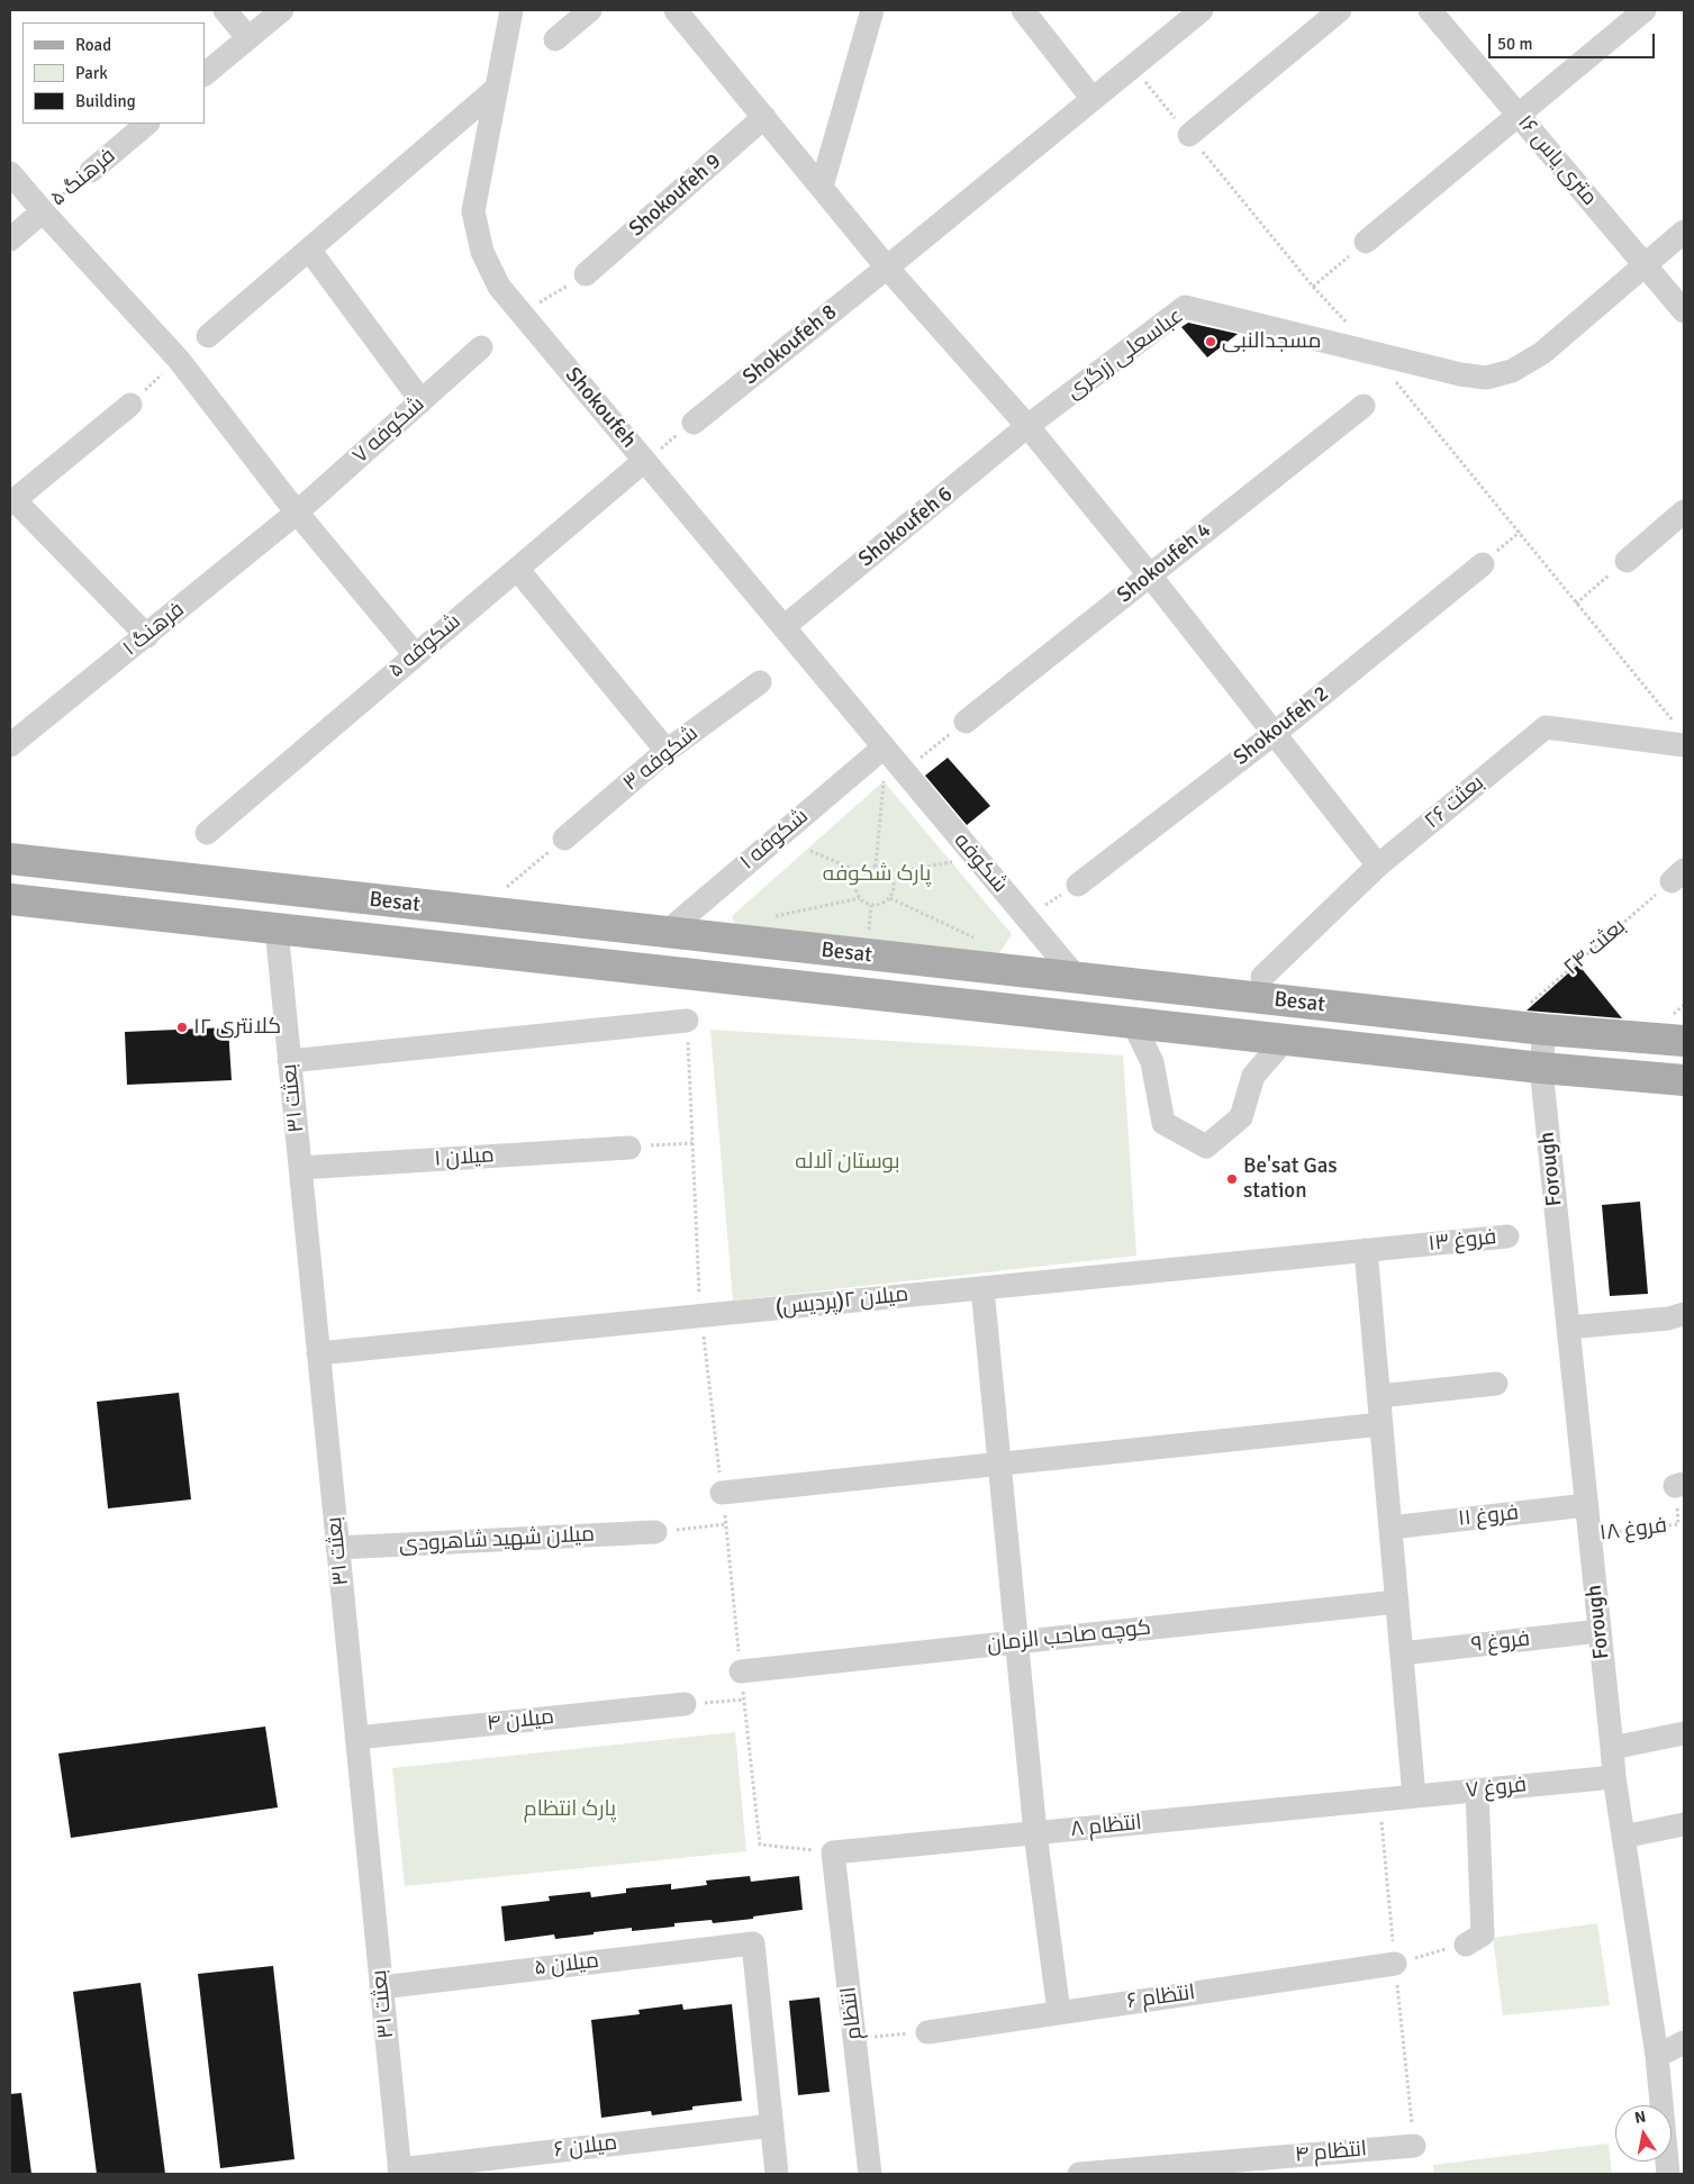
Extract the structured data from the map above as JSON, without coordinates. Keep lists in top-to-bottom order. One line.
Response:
{"streets":{"main road":["Besat"],"street":["۱۶ متری یاس","فرهنگ ۵","Shokoufeh 9","Shokoufeh 8","عباسعلی زرگری","Shokoufeh","شکوفه ۷","Shokoufeh 6","Shokoufeh 4","فرهنگ ۱","شکوفه ۵","Shokoufeh 2","شکوفه ۳","بعثت ۲۶","شکوفه ۱","شکوفه","بعثت ۳۱","میلان ۱","Forough","فروغ ۱۳","میلان ۲(پردیس)","فروغ ۱۱","میلان شهید شاهرودی","کوچه صاحب الزمان","فروغ ۹","میلان ۴","فروغ ۷","انتظام ۸","میلان ۵","انتظام ۶","انتظام","میلان ۶","انتظام ۴"],"path":["بعثت ۲۴","فروغ ۱۸"]},"crossings":[["۱۶ متری یاس","عباسعلی زرگری"],["عباسعلی زرگری","Shokoufeh 6"],["Shokoufeh","Shokoufeh 6"],["Shokoufeh","شکوفه ۵"],["Shokoufeh","شکوفه ۱"],["Shokoufeh","شکوفه"],["شکوفه ۷","فرهنگ ۱"],["شکوفه ۱","شکوفه"],["شکوفه ۱","Besat"],["شکوفه","Besat"],["Besat","بعثت ۲۴"],["Besat","بعثت ۳۱"],["Besat","Forough"],["بعثت ۳۱","میلان ۱"],["بعثت ۳۱","میلان ۲(پردیس)"],["بعثت ۳۱","میلان شهید شاهرودی"],["بعثت ۳۱","میلان ۴"],["بعثت ۳۱","میلان ۵"],["بعثت ۳۱","میلان ۶"],["Forough","فروغ ۱۱"],["Forough","فروغ ۱۸"],["Forough","فروغ ۹"],["Forough","فروغ ۷"],["فروغ ۱۳","میلان ۲(پردیس)"],["فروغ ۷","انتظام ۸"],["انتظام ۸","انتظام"],["میلان ۵","میلان ۶"]],"parks":["پارک شکوفه","بوستان آلاله","پارک انتظام"],"places":["مسجدالنبی","کلانتری ۱۲","Be'sat Gas station"],"legend":["Road","Park","Building"],"scale_bar":"50 m","north":"top"}
